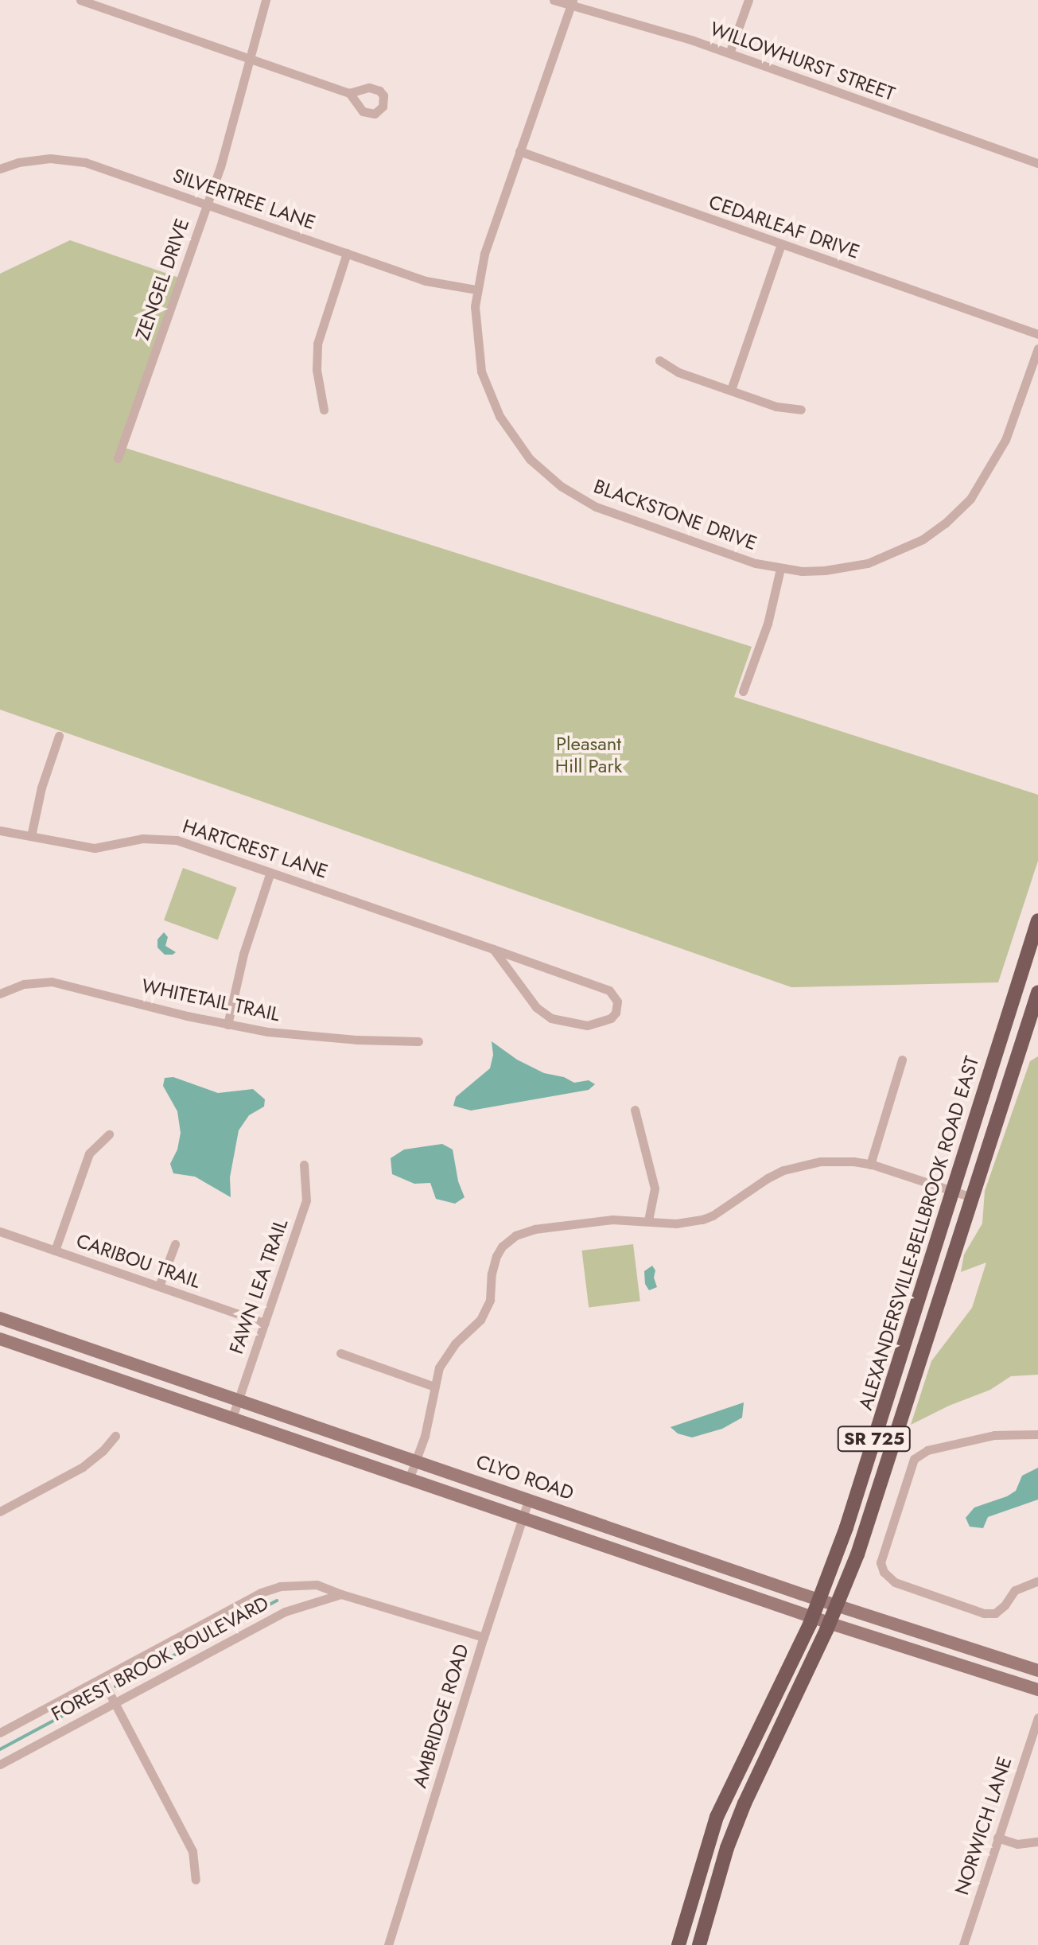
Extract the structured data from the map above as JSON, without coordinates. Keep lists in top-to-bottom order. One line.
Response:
{"streets":{"main road":["ALEXANDERSVILLE-BELLBROOK ROAD EAST","SR 725"],"street":["WILLOWHURST STREET","SILVERTREE LANE","CEDARLEAF DRIVE","ZENGEL DRIVE","BLACKSTONE DRIVE","HARTCREST LANE","WHITETAIL TRAIL","CARIBOU TRAIL","FAWN LEA TRAIL","CLYO ROAD","FOREST BROOK BOULEVARD","AMBRIDGE ROAD","NORWICH LANE"]},"crossings":[["WILLOWHURST STREET","BLACKSTONE DRIVE"],["SILVERTREE LANE","ZENGEL DRIVE"],["SILVERTREE LANE","BLACKSTONE DRIVE"],["CEDARLEAF DRIVE","BLACKSTONE DRIVE"],["ALEXANDERSVILLE-BELLBROOK ROAD EAST","CLYO ROAD"],["CARIBOU TRAIL","FAWN LEA TRAIL"],["FAWN LEA TRAIL","CLYO ROAD"],["CLYO ROAD","AMBRIDGE ROAD"],["FOREST BROOK BOULEVARD","AMBRIDGE ROAD"]],"parks":["Pleasant Hill Park"]}
